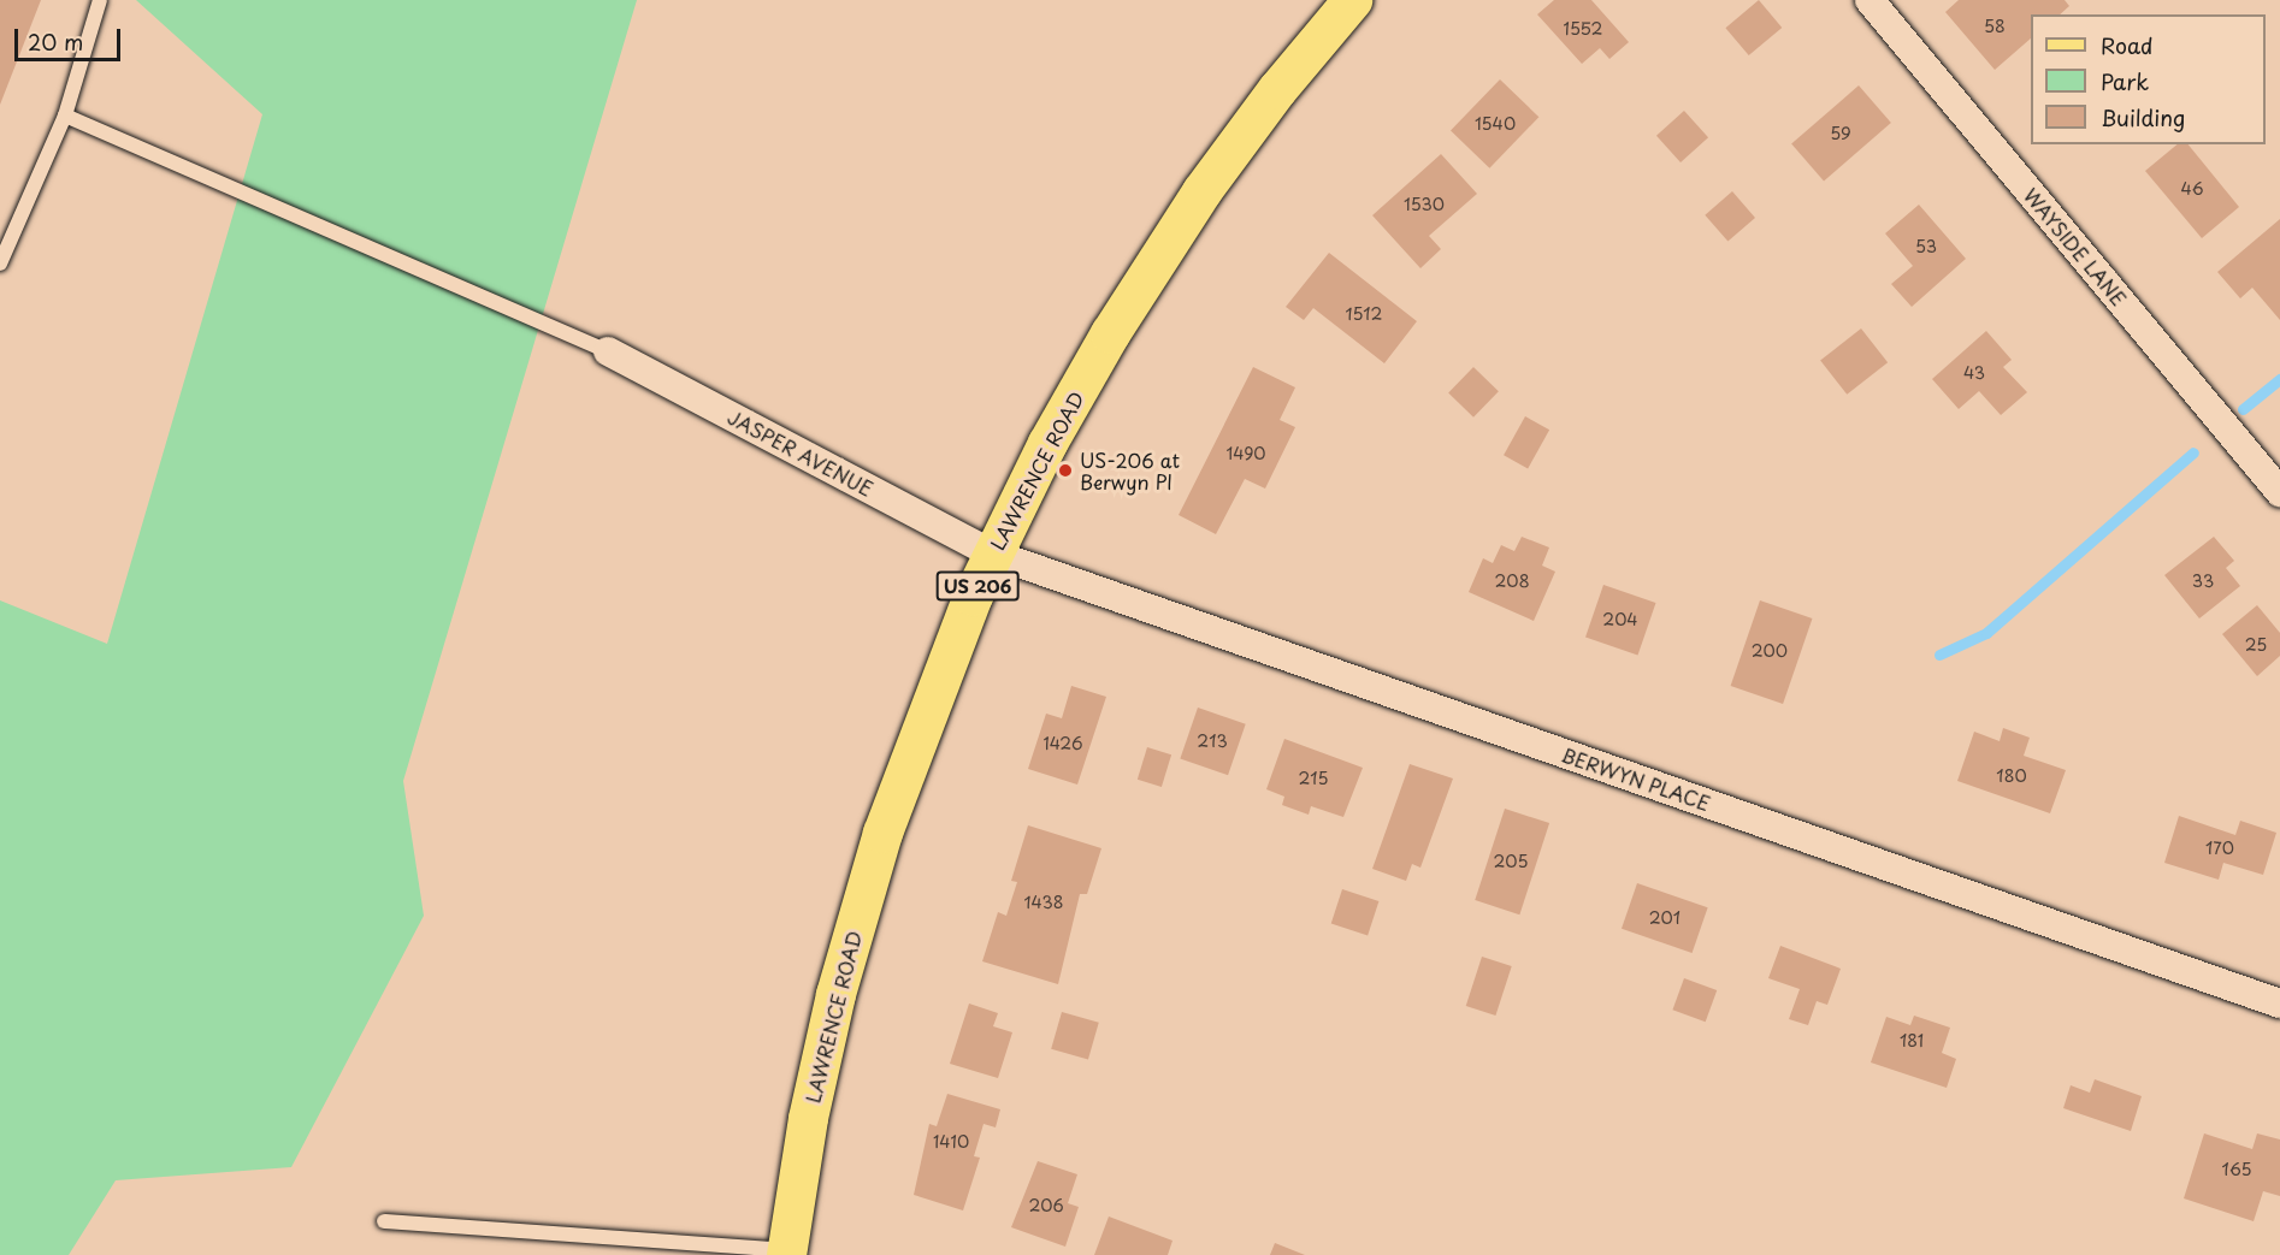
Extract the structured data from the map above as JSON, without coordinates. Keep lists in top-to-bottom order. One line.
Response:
{"streets":{"main road":["LAWRENCE ROAD","US 206"],"street":["WAYSIDE LANE","JASPER AVENUE","BERWYN PLACE"]},"crossings":[["JASPER AVENUE","LAWRENCE ROAD"],["JASPER AVENUE","BERWYN PLACE"],["LAWRENCE ROAD","BERWYN PLACE"]],"places":["US-206 at Berwyn Pl"],"house_numbers":["58","1552","1540","59","46","1530","53","1512","43","1490","208","33","204","25","200","213","1426","180","215","170","205","1438","201","181","1410","165","206"],"legend":["Road","Park","Building"],"scale_bar":"20 m"}
